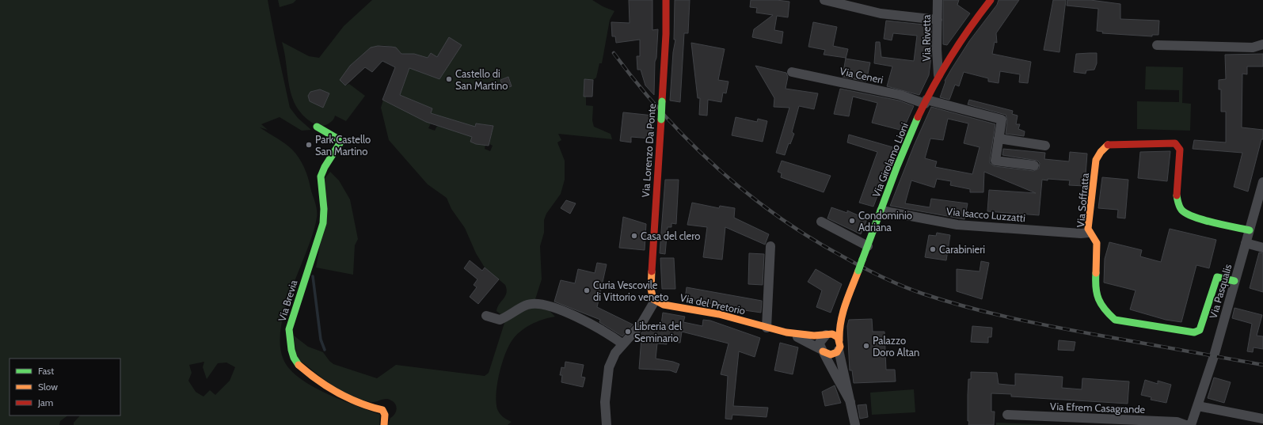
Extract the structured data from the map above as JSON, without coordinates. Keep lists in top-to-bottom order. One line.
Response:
{"streets":{"street":["Via Rivetta","Via Ceneri","Via Lorenzo Da Ponte","Via Girolamo Lioni","Via Soffratta","Via Isacco Luzzatti","Via Pasqualis","Via Brevia","Via del Pretorio","Via Efrem Casagrande"]},"crossings":[["Via Rivetta","Via Girolamo Lioni"],["Via Ceneri","Via Girolamo Lioni"],["Via Lorenzo Da Ponte","Via del Pretorio"],["Via Girolamo Lioni","Via Isacco Luzzatti"],["Via Girolamo Lioni","Via del Pretorio"],["Via Soffratta","Via Isacco Luzzatti"],["Via Soffratta","Via Pasqualis"]],"places":["Castello di San Martino","Park Castello San Martino","Condominio Adriana","Casa del clero","Carabinieri","Curia Vescovile di Vittorio veneto","Libreria del Seminario","Palazzo Doro Altan"],"legend":["Fast","Slow","Jam"]}
